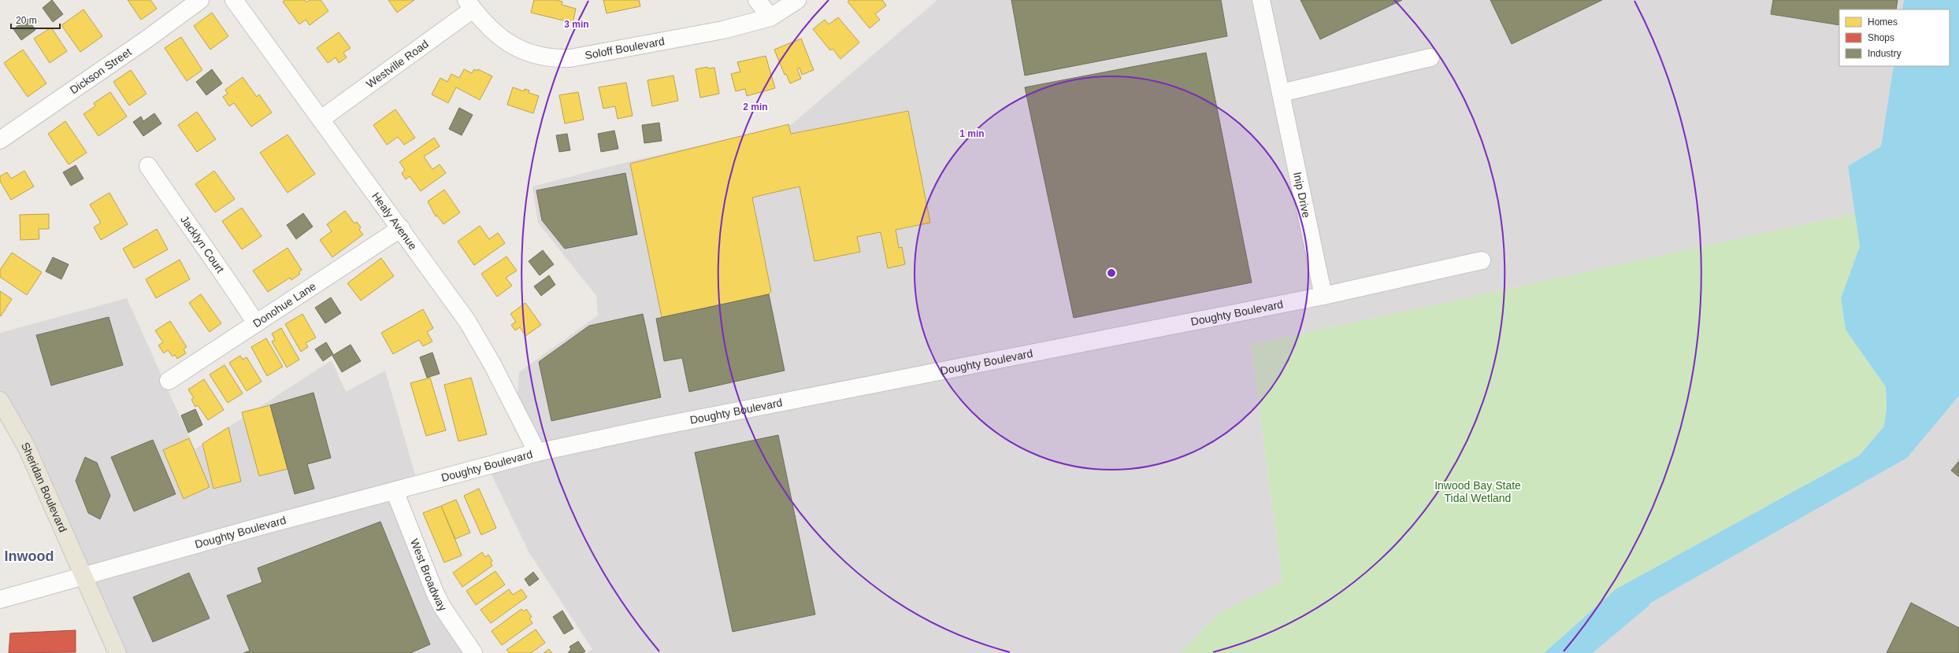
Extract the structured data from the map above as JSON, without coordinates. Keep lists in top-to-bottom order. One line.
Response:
{"streets":{"main road":["Sheridan Boulevard"],"street":["Soloff Boulevard","Westville Road","Dickson Street","Inip Drive","Healy Avenue","Jacklyn Court","Donohue Lane","Doughty Boulevard","West Broadway"]},"crossings":[["Soloff Boulevard","Westville Road"],["Westville Road","Healy Avenue"],["Inip Drive","Doughty Boulevard"],["Healy Avenue","Donohue Lane"],["Healy Avenue","Doughty Boulevard"],["Jacklyn Court","Donohue Lane"],["Doughty Boulevard","Sheridan Boulevard"],["Doughty Boulevard","West Broadway"]],"districts":["Inwood"],"parks":["Inwood Bay State Tidal Wetland"],"legend":["Homes","Shops","Industry"],"scale_bar":"20 m","rings":["3 min","2 min","1 min"]}
